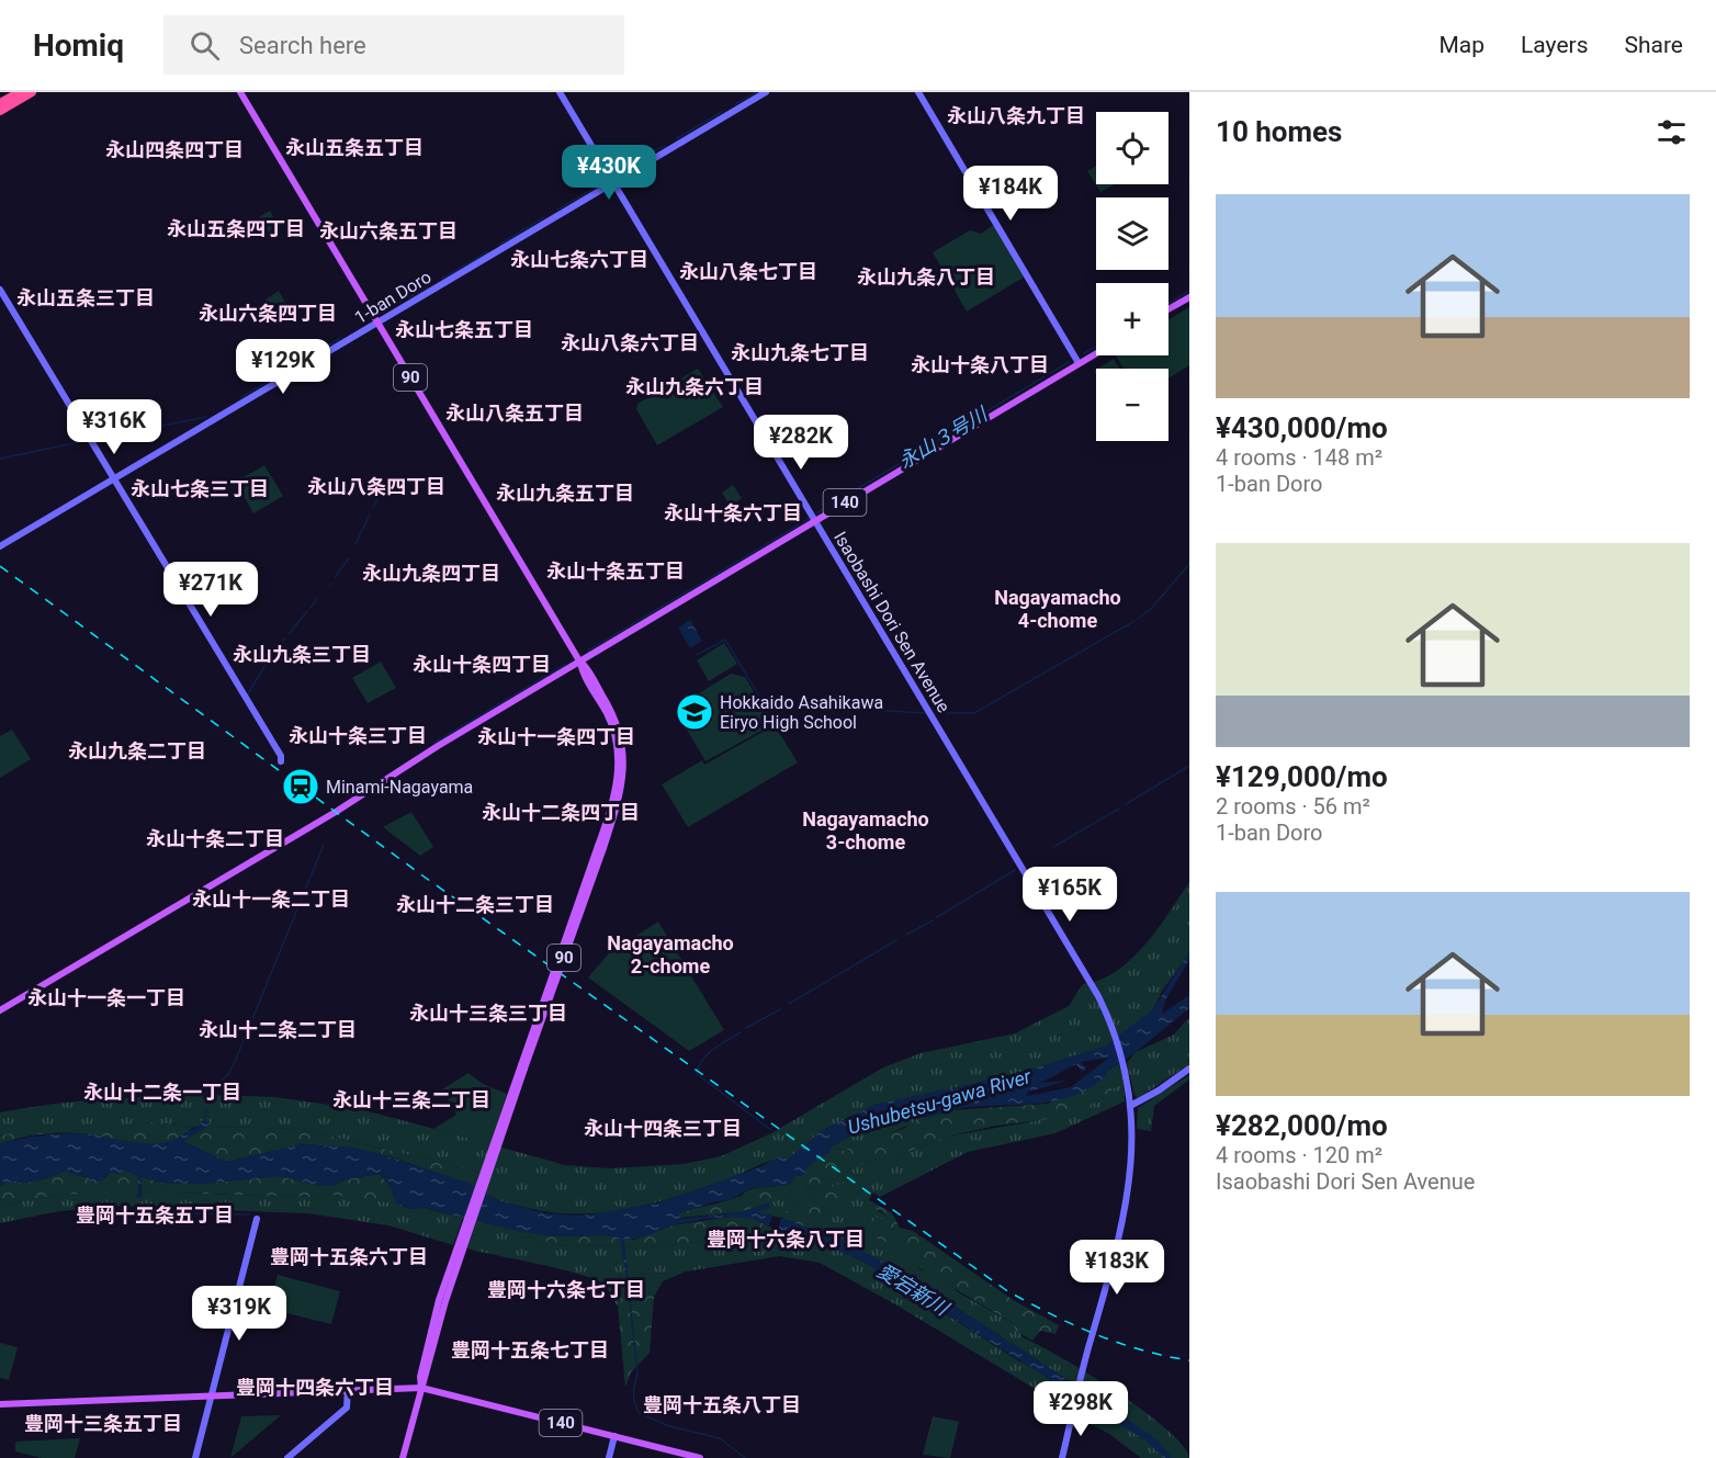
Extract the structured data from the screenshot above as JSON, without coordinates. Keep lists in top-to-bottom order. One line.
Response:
{"streets":{"main road":["90","140"],"street":["1-ban Doro","Isaobashi Dori Sen Avenue"]},"crossings":[["1-ban Doro","90"],["1-ban Doro","Isaobashi Dori Sen Avenue"],["90","140"],["140","Isaobashi Dori Sen Avenue"]],"districts":["永山八条九丁目","永山五条五丁目","永山四条四丁目","永山五条四丁目","永山六条五丁目","永山七条六丁目","永山八条七丁目","永山九条八丁目","永山五条三丁目","永山六条四丁目","永山七条五丁目","永山八条六丁目","永山九条七丁目","永山十条八丁目","永山九条六丁目","永山八条五丁目","永山八条四丁目","永山七条三丁目","永山九条五丁目","永山十条六丁目","永山十条五丁目","永山九条四丁目","Nagayamacho 4-chome","永山九条三丁目","永山十条四丁目","永山十条三丁目","永山十一条四丁目","永山九条二丁目","永山十二条四丁目","Nagayamacho 3-chome","永山十条二丁目","永山十一条二丁目","永山十二条三丁目","Nagayamacho 2-chome","永山十一条一丁目","永山十三条三丁目","永山十二条二丁目","永山十二条一丁目","永山十三条二丁目","永山十四条三丁目","豊岡十五条五丁目","豊岡十六条八丁目","豊岡十五条六丁目","豊岡十六条七丁目","豊岡十五条七丁目","豊岡十四条六丁目","豊岡十五条八丁目","豊岡十三条五丁目"],"water":["永山３号川","Ushubetsu-gawa River","愛宕新川"],"places":{"school or university":["Hokkaido Asahikawa Eiryo High School"],"station":["Minami-Nagayama"]},"page":{"header":"Homiq","search":"Search here","nav":["Map","Layers","Share"],"heading":"10 homes","map_buttons":["+","−"],"price":["¥430K","¥184K","¥129K","¥316K","¥282K","¥271K","¥165K","¥183K","¥319K","¥298K"],"list":[{"name":"¥430,000/mo","note":"4 rooms · 148 m² · 1-ban Doro"},{"name":"¥129,000/mo","note":"2 rooms · 56 m² · 1-ban Doro"},{"name":"¥282,000/mo","note":"4 rooms · 120 m² · Isaobashi Dori Sen Avenue"}]}}
